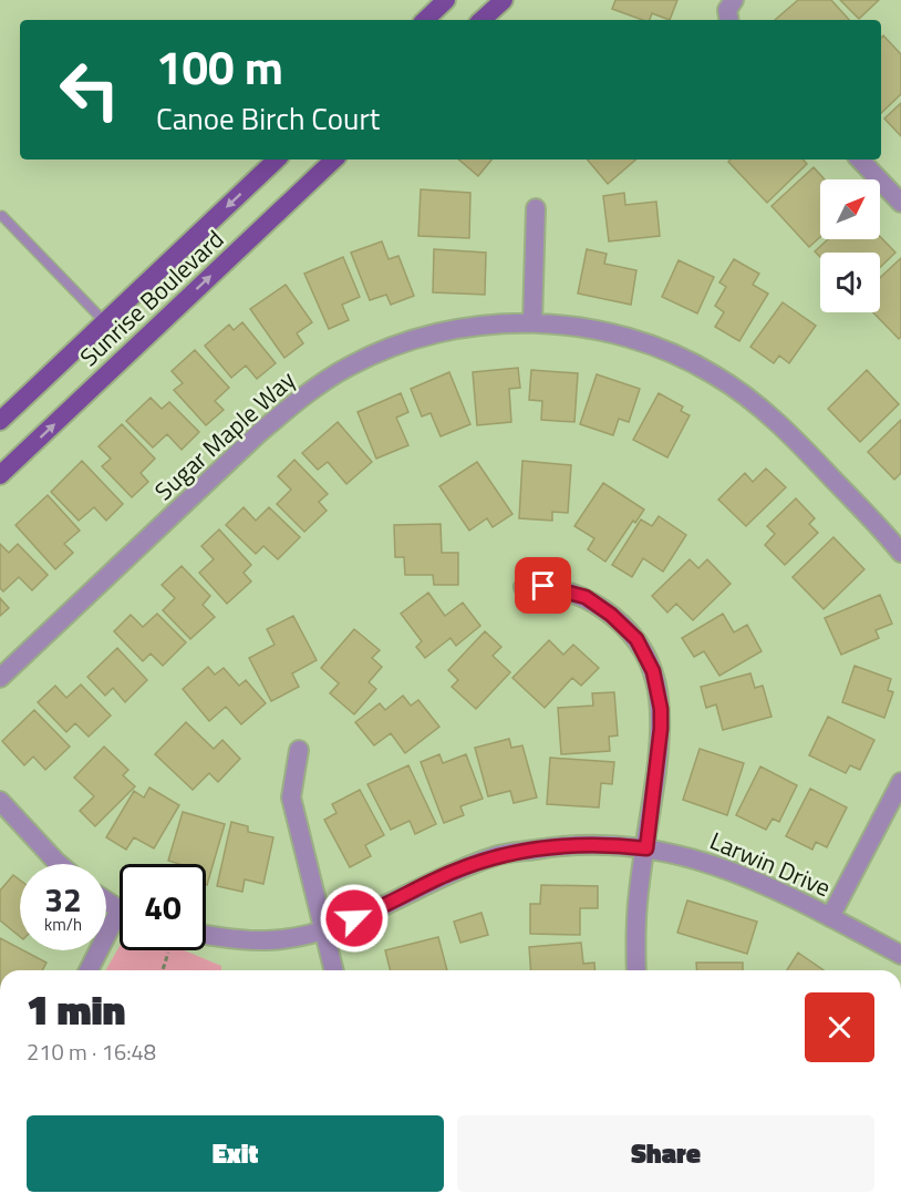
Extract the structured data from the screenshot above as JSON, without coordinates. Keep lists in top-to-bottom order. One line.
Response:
{"streets":{"main road":["Sunrise Boulevard"],"street":["Sugar Maple Way","Larwin Drive"]},"north":"top right","page":{"turn":["100 m","Canoe Birch Court"],"speed":"32 km/h","limit":"40","heading":["1 min","210 m · 16:48"],"buttons":["Exit","Share"]}}
